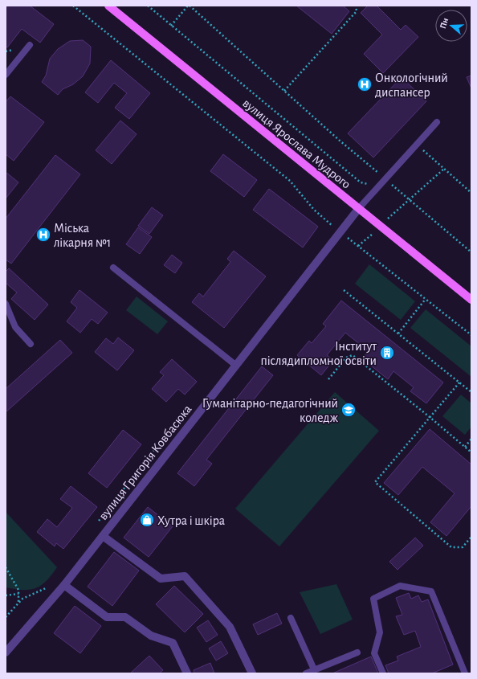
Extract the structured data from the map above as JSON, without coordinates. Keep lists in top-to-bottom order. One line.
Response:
{"streets":{"main road":["вулиця Ярослава Мудрого"],"street":["вулиця Григорія Ковбасюка"]},"crossings":[["вулиця Ярослава Мудрого","вулиця Григорія Ковбасюка"]],"places":{"hospital":["Онкологічний диспансер","Міська лікарня №1"],"building":["Інститут післядипломної освіти"],"school or university":["Гуманітарно-педагогічний коледж"],"shop":["Хутра і шкіра"]},"north":"left"}
